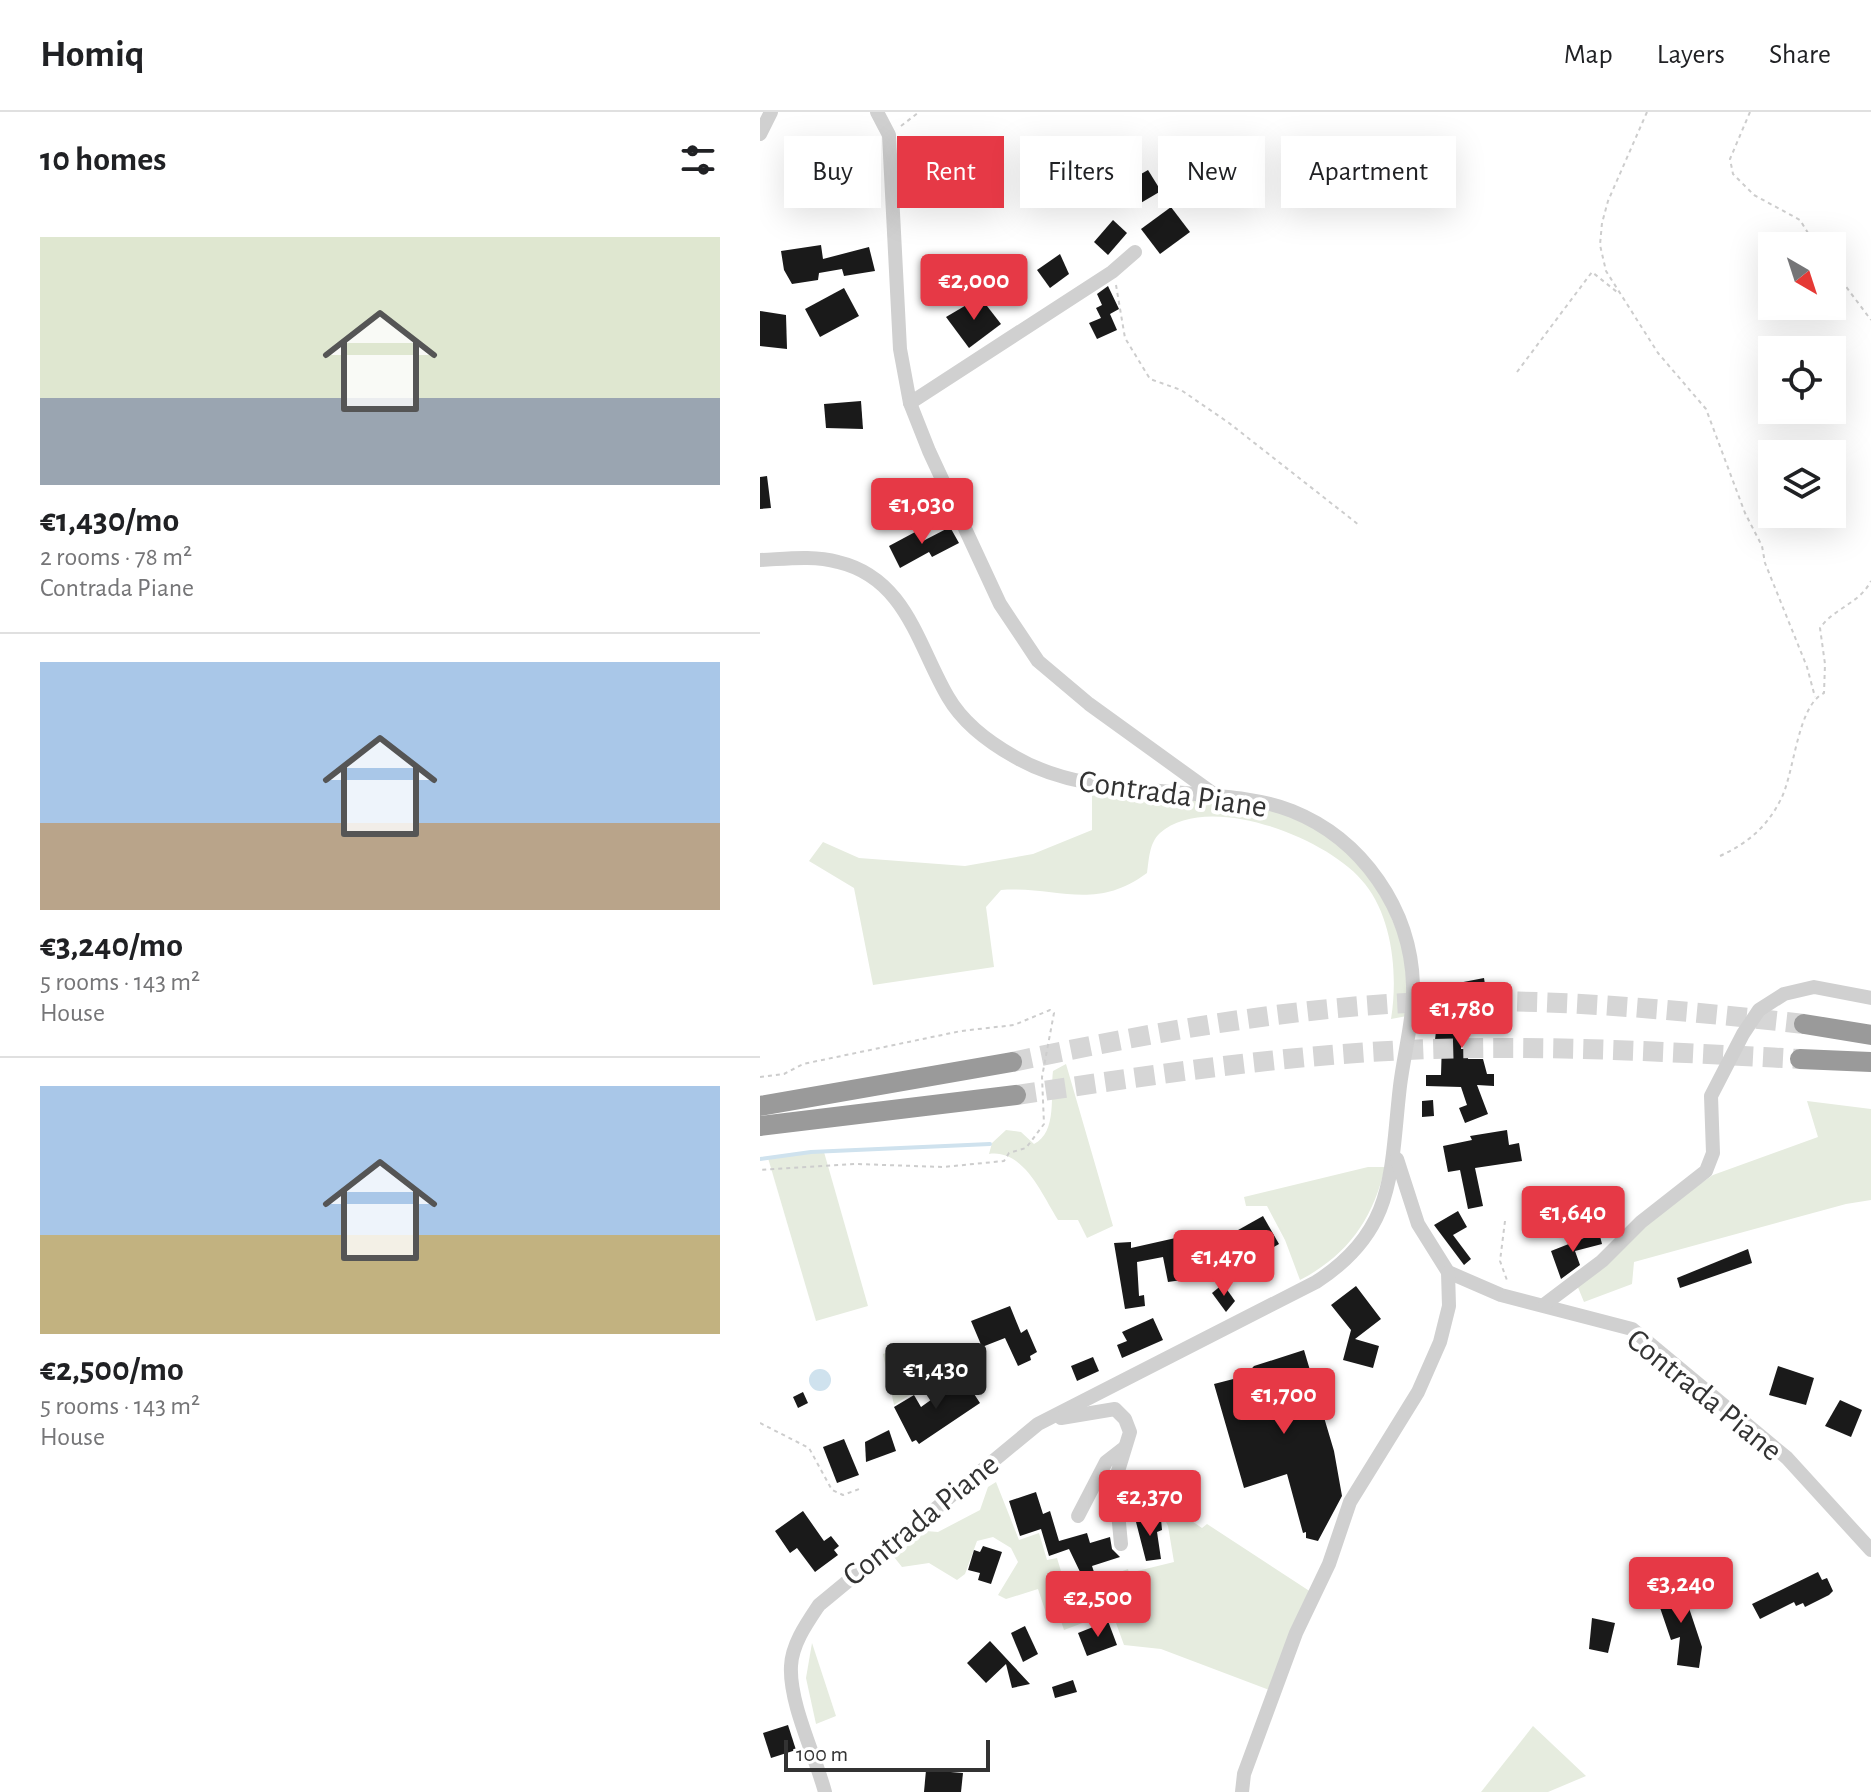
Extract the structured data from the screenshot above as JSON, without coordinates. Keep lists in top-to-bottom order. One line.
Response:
{"streets":{"street":["Contrada Piane"]},"scale_bar":"100 m","north":"bottom right","page":{"header":"Homiq","nav":["Map","Layers","Share"],"heading":"10 homes","chip":["Buy","Rent","Filters","New","Apartment"],"list":[{"name":"€1,430/mo","note":"2 rooms · 78 m² · Contrada Piane"},{"name":"€3,240/mo","note":"5 rooms · 143 m² · House"},{"name":"€2,500/mo","note":"5 rooms · 143 m² · House"}],"price":["€2,000","€1,030","€1,780","€1,640","€1,470","€1,430","€1,700","€2,370","€3,240","€2,500"],"scale":"100 m"}}
